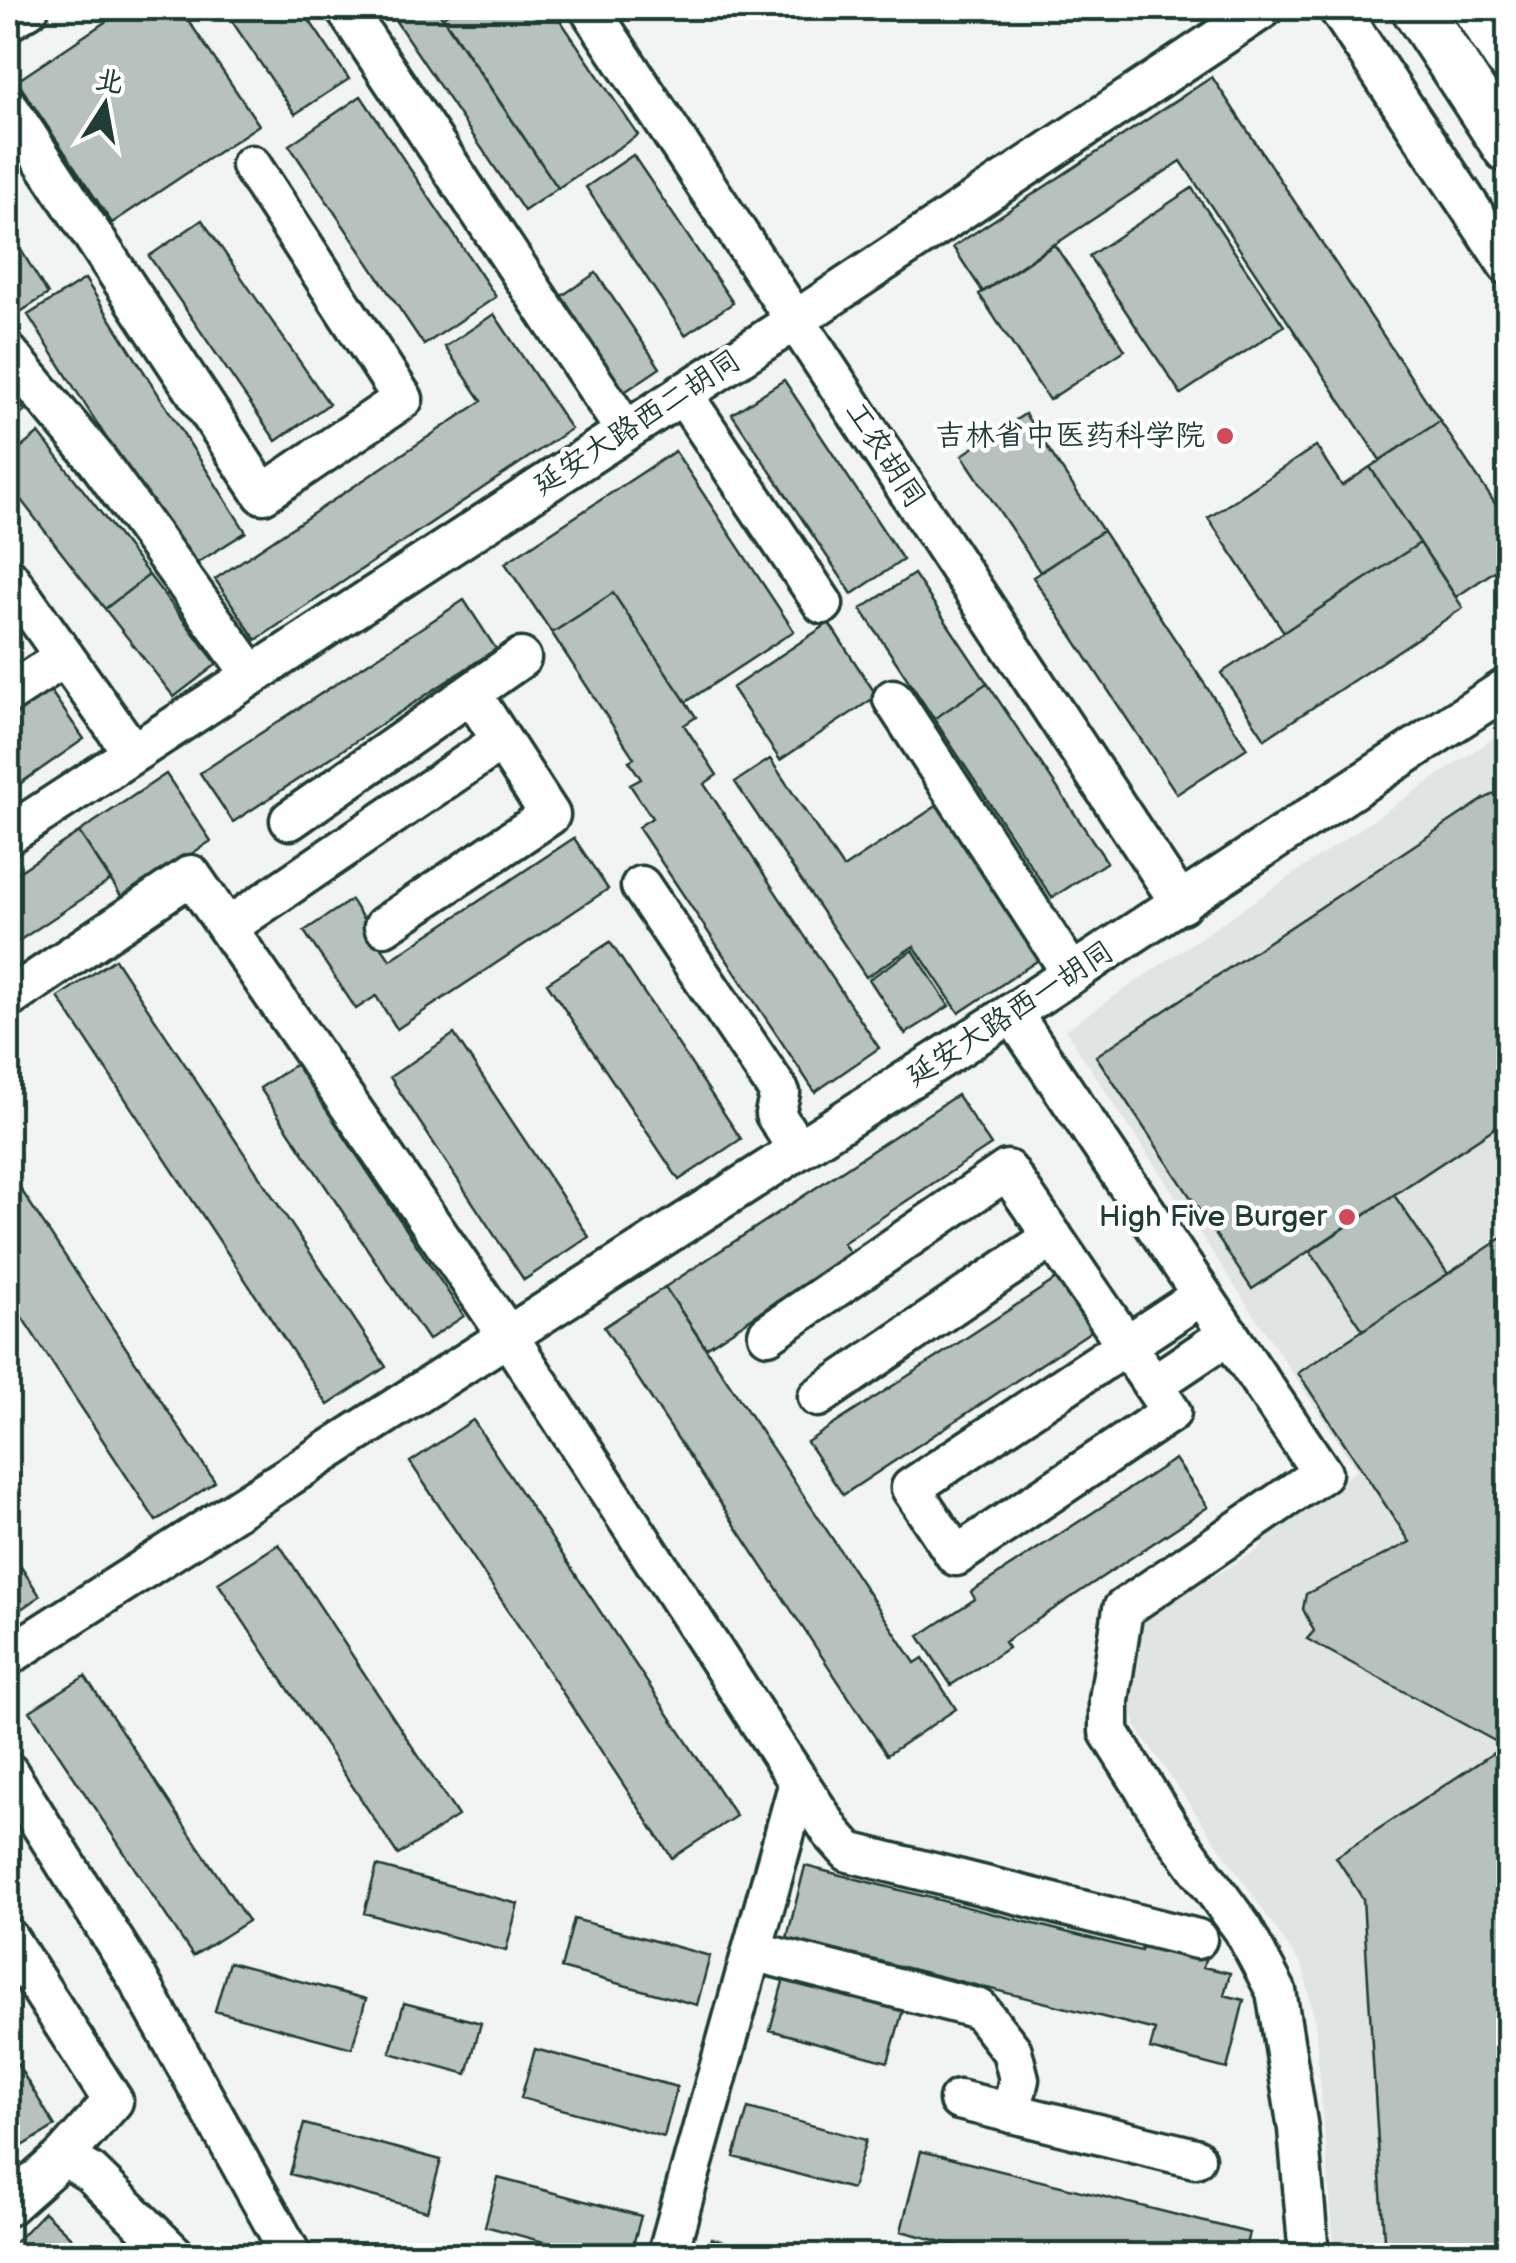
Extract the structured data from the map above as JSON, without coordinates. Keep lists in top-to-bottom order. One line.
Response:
{"streets":{"street":["延安大路西二胡同","工农胡同","延安大路西一胡同"]},"crossings":[["延安大路西二胡同","工农胡同"],["工农胡同","延安大路西一胡同"]],"places":["吉林省中医药科学院","High Five Burger"],"north":"top"}
